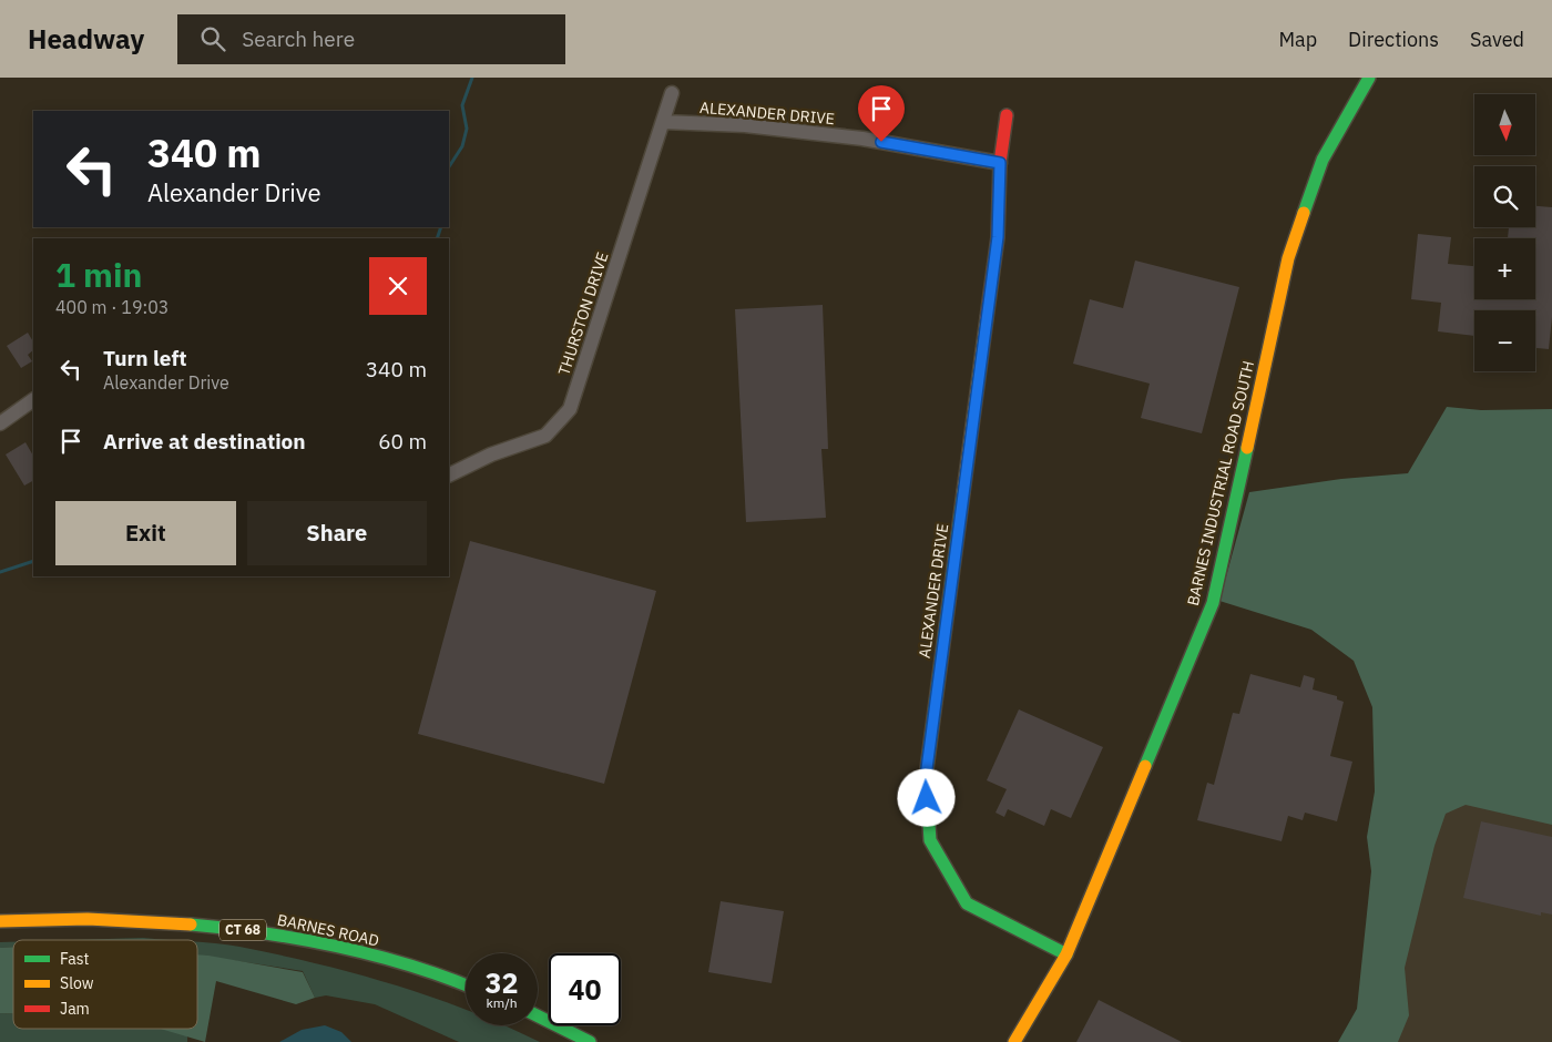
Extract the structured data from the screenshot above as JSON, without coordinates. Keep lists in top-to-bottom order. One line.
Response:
{"streets":{"street":["ALEXANDER DRIVE","THURSTON DRIVE","BARNES INDUSTRIAL ROAD SOUTH","CT 68","BARNES ROAD"]},"crossings":[["ALEXANDER DRIVE","THURSTON DRIVE"],["ALEXANDER DRIVE","BARNES INDUSTRIAL ROAD SOUTH"]],"legend":["Fast","Slow","Jam"],"north":"bottom","page":{"header":"Headway","search":"Search here","nav":["Map","Directions","Saved"],"map_buttons":["+","−"],"turn":["340 m","Alexander Drive"],"heading":["1 min","400 m · 19:03"],"list":[{"name":"Turn left","note":"Alexander Drive","value":"340 m"},{"name":"Arrive at destination","value":"60 m"}],"buttons":["Exit","Share"],"speed":"32 km/h","limit":"40"}}
